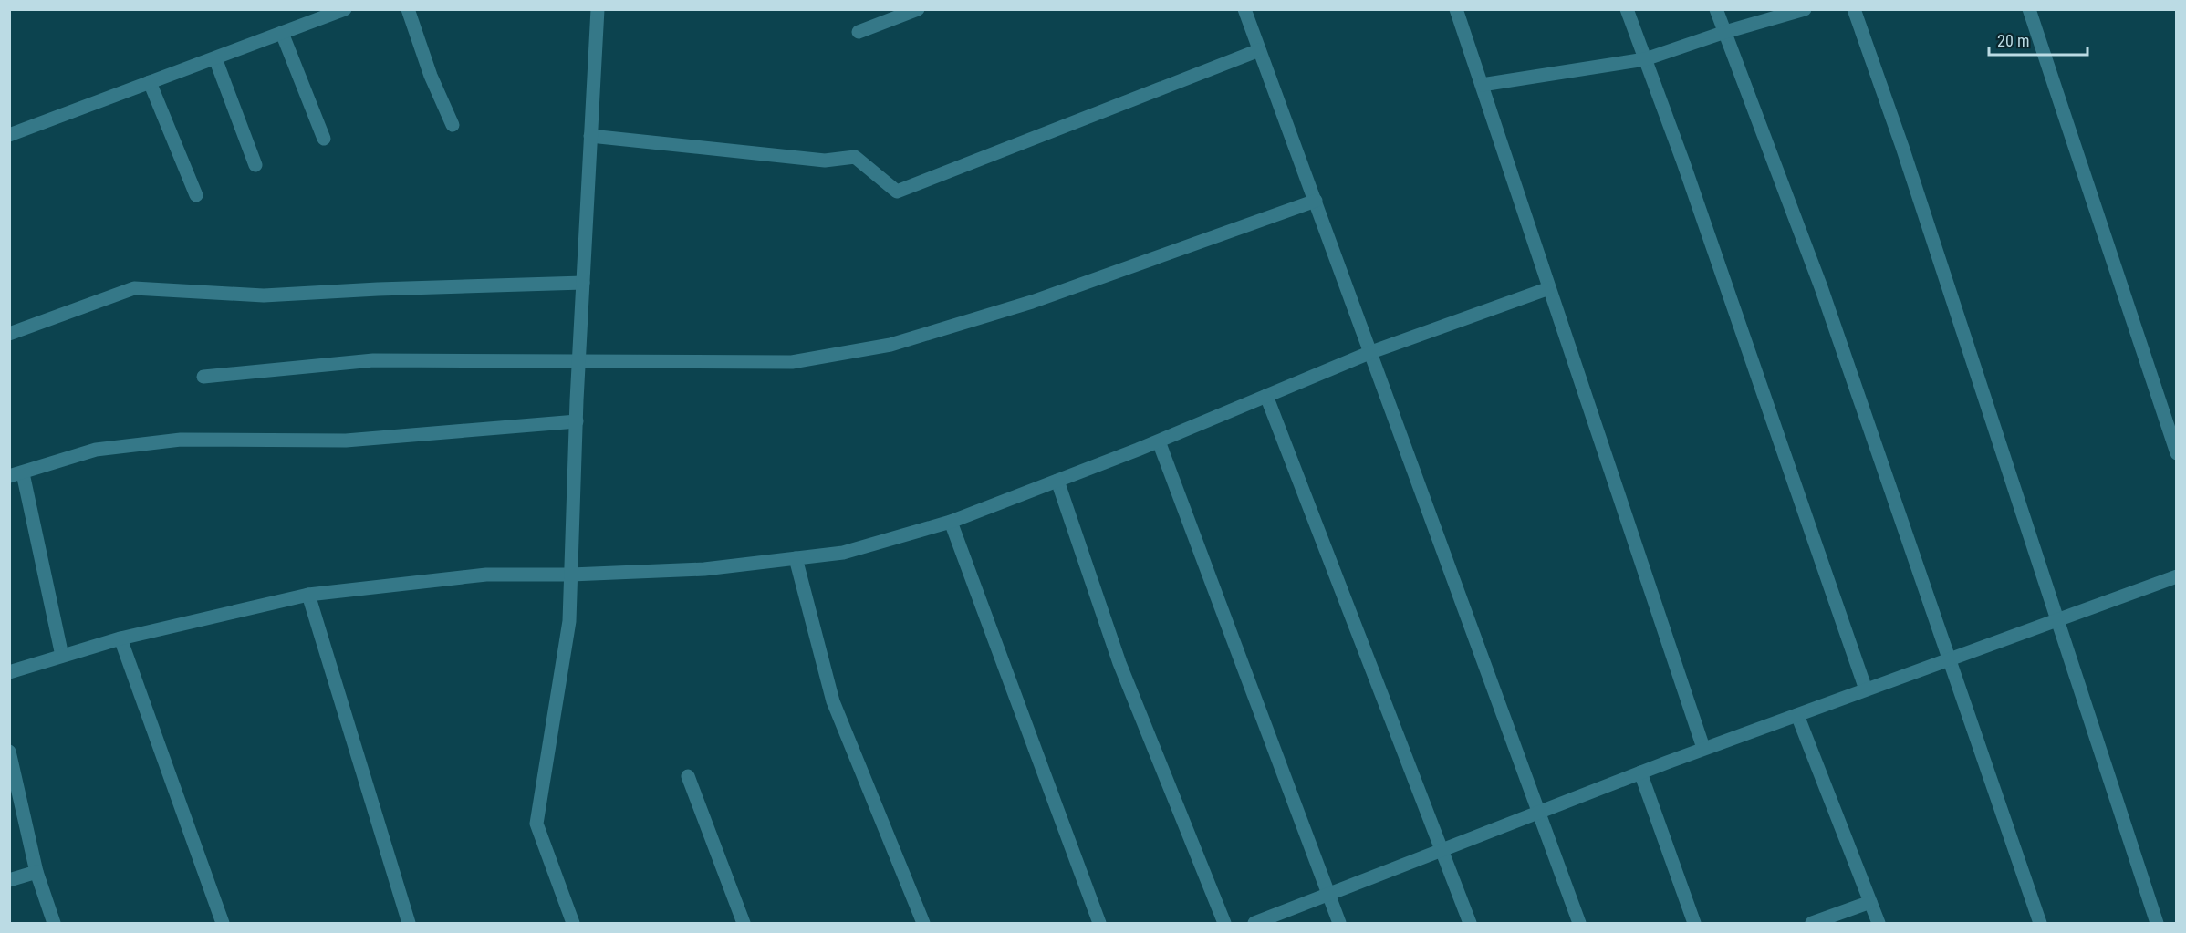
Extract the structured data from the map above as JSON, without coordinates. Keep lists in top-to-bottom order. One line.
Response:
{"scale_bar":"20 m"}
